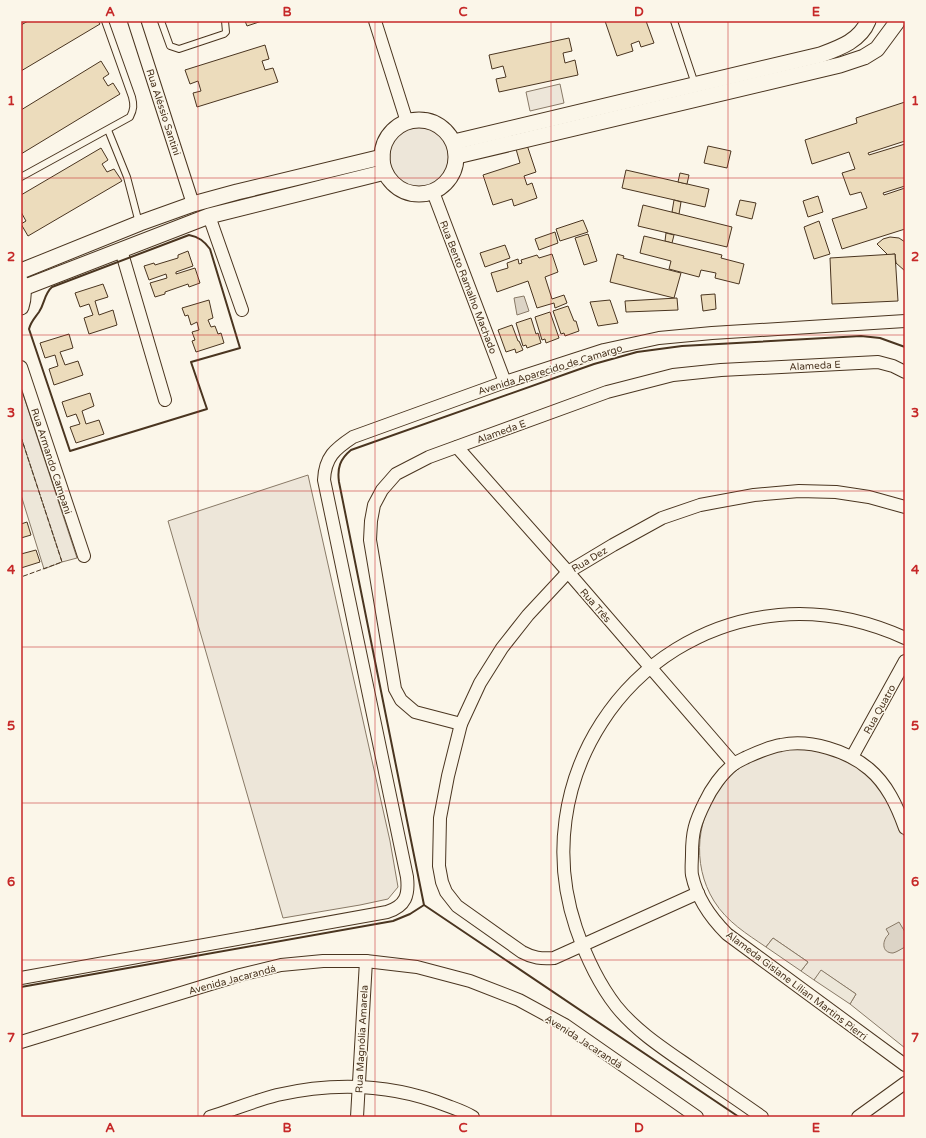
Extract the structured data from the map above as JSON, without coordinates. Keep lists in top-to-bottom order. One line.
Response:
{"streets":{"street":["Rua Aléssio Santini","Rua Bento Ramalho Machado","Alameda E","Avenida Aparecido de Camargo","Rua Armando Campani","Rua Dez","Rua Três","Rua Quatro","Avenida Jacarandá","Alameda Gislane Lílian Martins Pierri","Rua Magnólia Amarela"]},"crossings":[["Rua Bento Ramalho Machado","Avenida Aparecido de Camargo"],["Alameda E","Rua Dez"],["Alameda E","Rua Três"],["Rua Dez","Rua Três"],["Rua Dez","Alameda Gislane Lílian Martins Pierri"],["Rua Três","Alameda Gislane Lílian Martins Pierri"],["Rua Quatro","Alameda Gislane Lílian Martins Pierri"],["Avenida Jacarandá","Rua Magnólia Amarela"]],"grid":{"columns":["A","B","C","D","E"],"rows":["1","2","3","4","5","6","7"]}}
